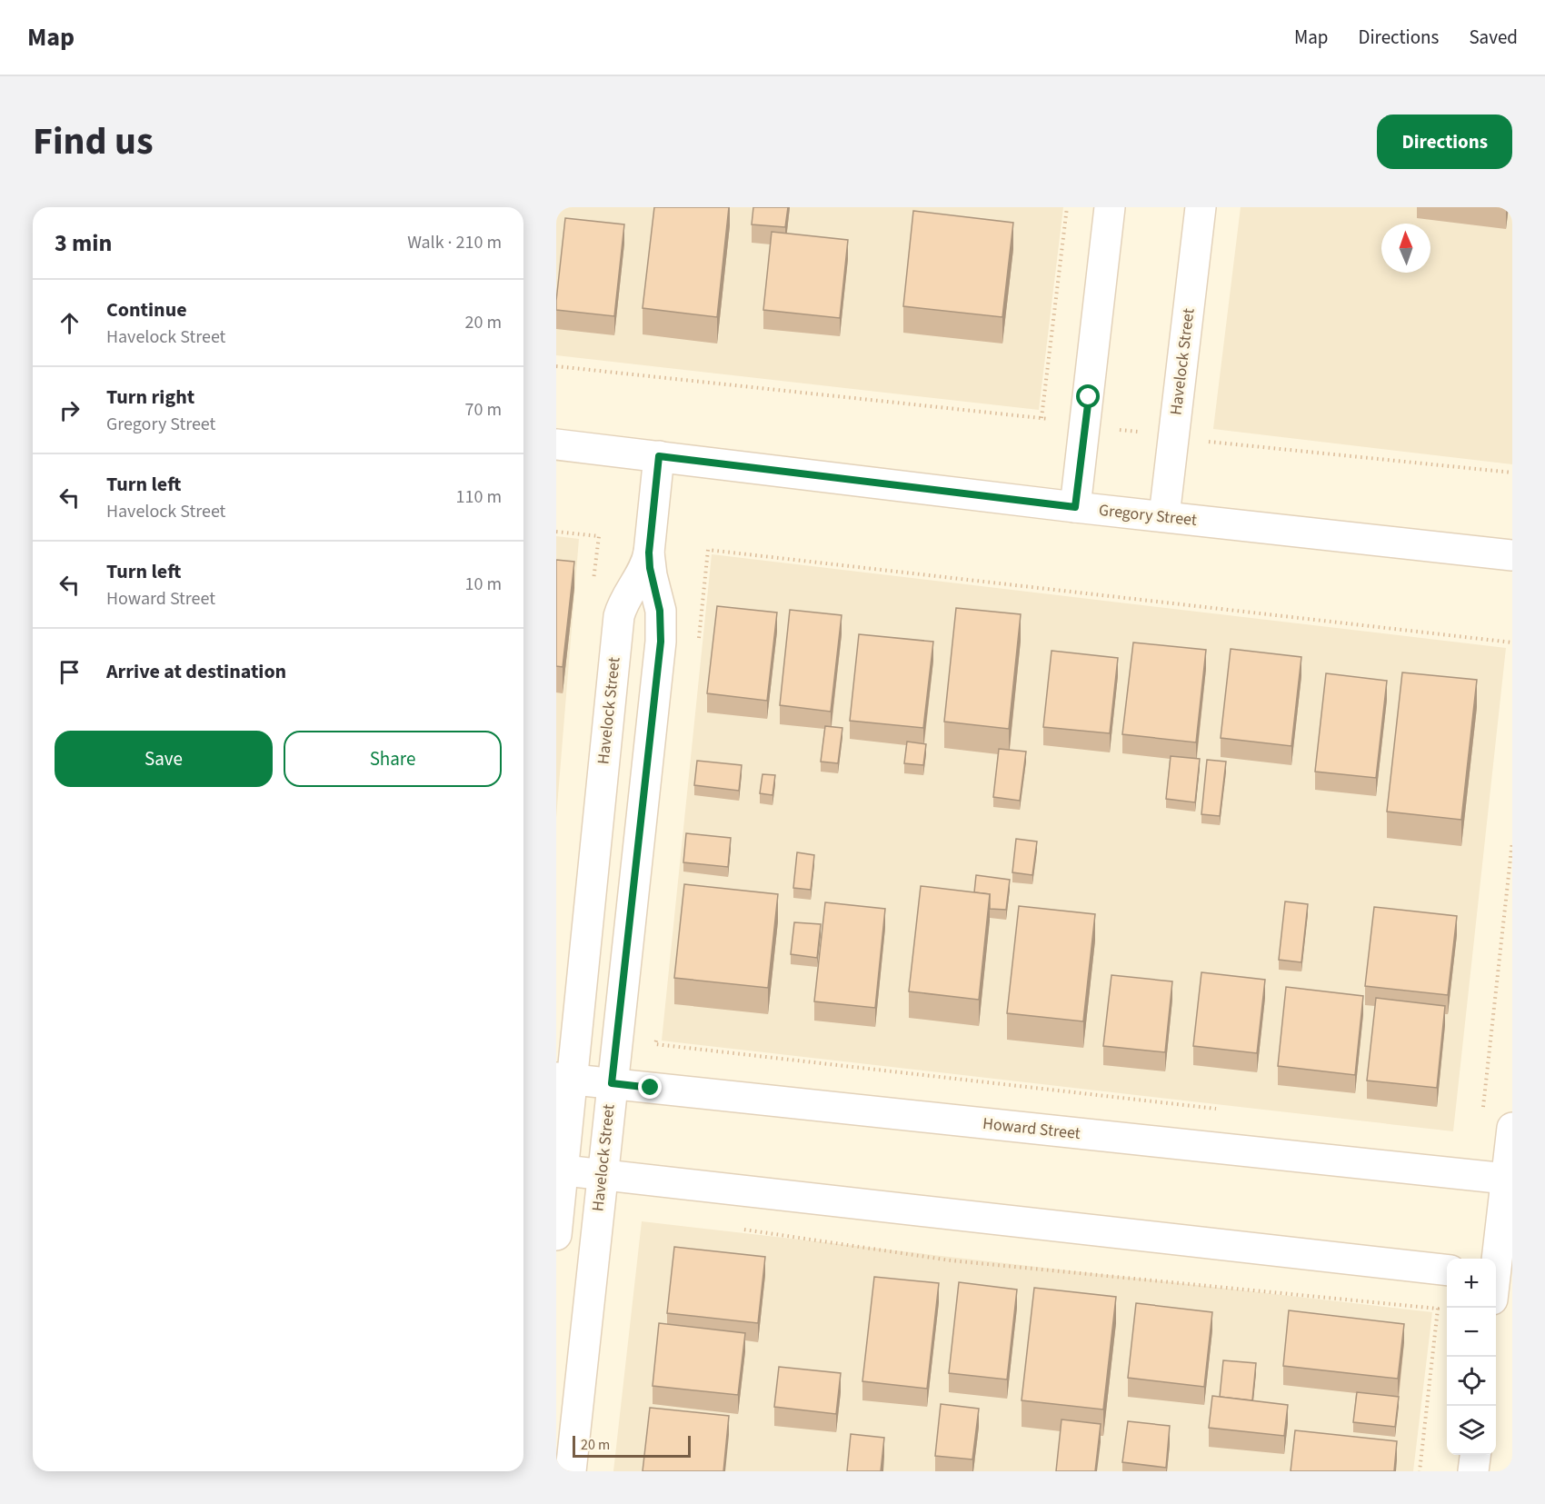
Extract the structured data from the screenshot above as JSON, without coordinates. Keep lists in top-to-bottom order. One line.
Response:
{"streets":{"street":["Havelock Street","Gregory Street","Howard Street"]},"crossings":[["Havelock Street","Gregory Street"],["Havelock Street","Howard Street"]],"scale_bar":"20 m","north":"top","page":{"header":"Map","nav":["Map","Directions","Saved"],"title":"Find us","buttons":["Directions",["Save","Share"]],"heading":["3 min","Walk · 210 m"],"list":[["Continue","Havelock Street","20 m"],["Turn right","Gregory Street","70 m"],["Turn left","Havelock Street","110 m"],["Turn left","Howard Street","10 m"],"Arrive at destination"],"map_buttons":["+","−"],"scale":"20 m"}}
